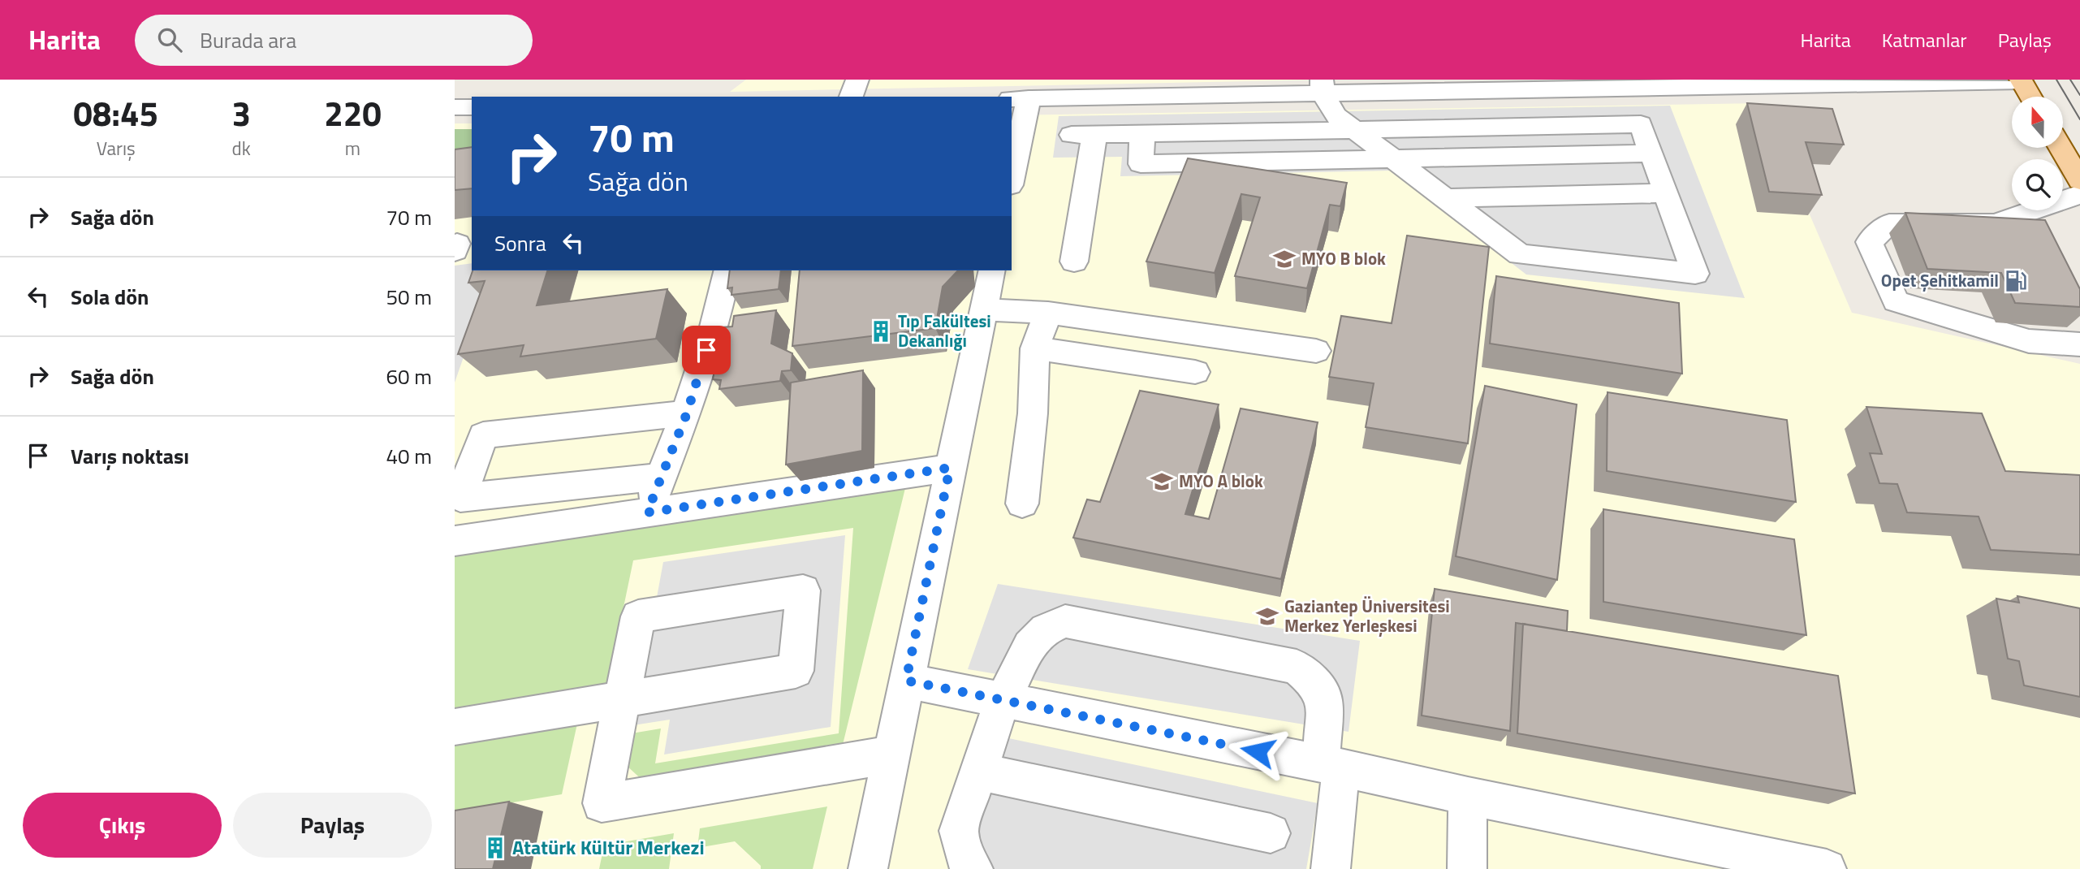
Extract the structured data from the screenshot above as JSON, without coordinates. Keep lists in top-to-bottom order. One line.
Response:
{"places":{"school or university":["MYO B blok","MYO A blok","Gaziantep Üniversitesi Merkez Yerleşkesi"],"fuel station":["Opet Şehitkamil"],"building":["Tıp Fakültesi Dekanlığı","Atatürk Kültür Merkezi"]},"north":"top","page":{"header":"Harita","search":"Burada ara","nav":["Harita","Katmanlar","Paylaş"],"eta":["08:45","Varış","3","dk","220","m"],"turn":["70 m","Sağa dön"],"list":[{"name":"Sağa dön","value":"70 m"},{"name":"Sola dön","value":"50 m"},{"name":"Sağa dön","value":"60 m"},{"name":"Varış noktası","value":"40 m"}],"then":"Sonra","buttons":["Çıkış","Paylaş"]}}
